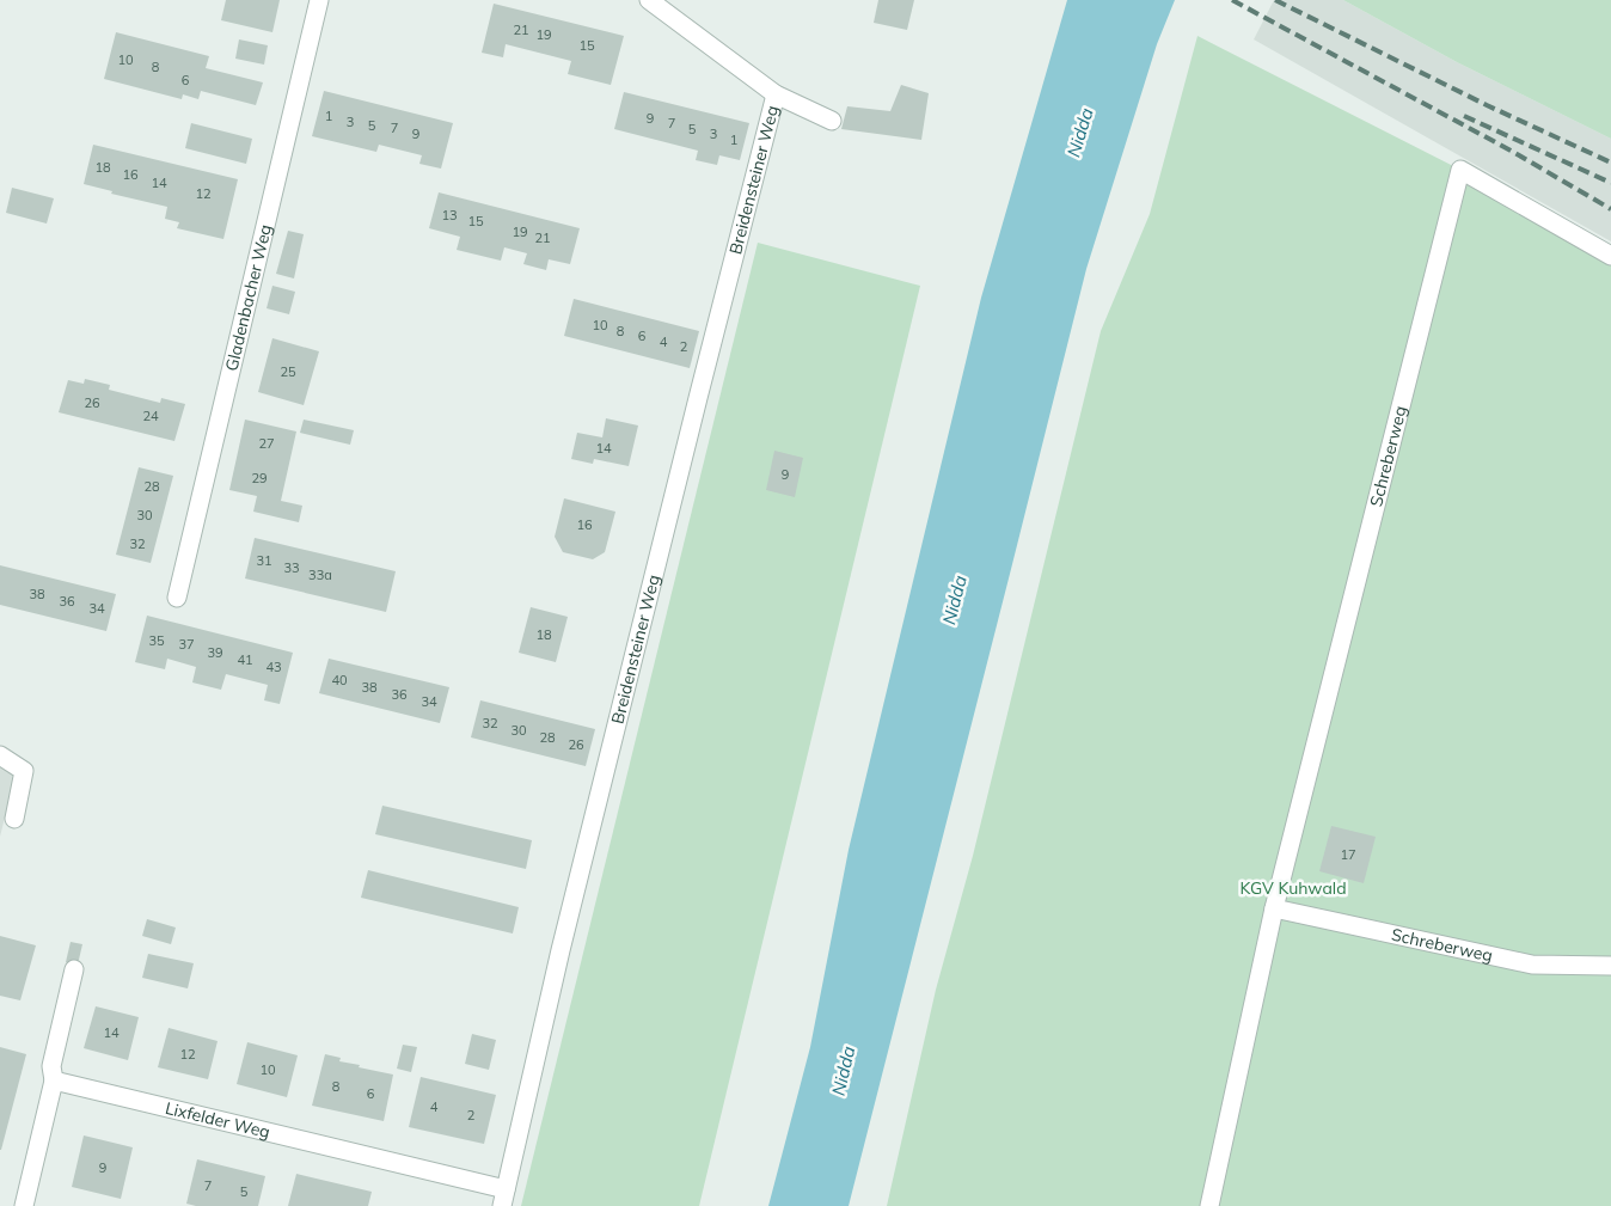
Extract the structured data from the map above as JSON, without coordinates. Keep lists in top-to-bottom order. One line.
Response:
{"streets":{"street":["Breidensteiner Weg","Gladenbacher Weg","Schreberweg","Lixfelder Weg"]},"crossings":[["Breidensteiner Weg","Lixfelder Weg"]],"water":["Nidda"],"parks":["KGV Kuhwald"],"house_numbers":["21","19","15","10","8","6","1","9","3","7","5","7","5","9","3","1","18","16","14","12","13","15","19","21","10","8","6","4","2","25","26","24","27","14","9","29","28","30","16","32","31","33","33a","38","36","34","18","35","37","39","41","43","40","38","36","34","32","30","28","26","17","14","12","10","8","6","4","2","9","7","5"]}
